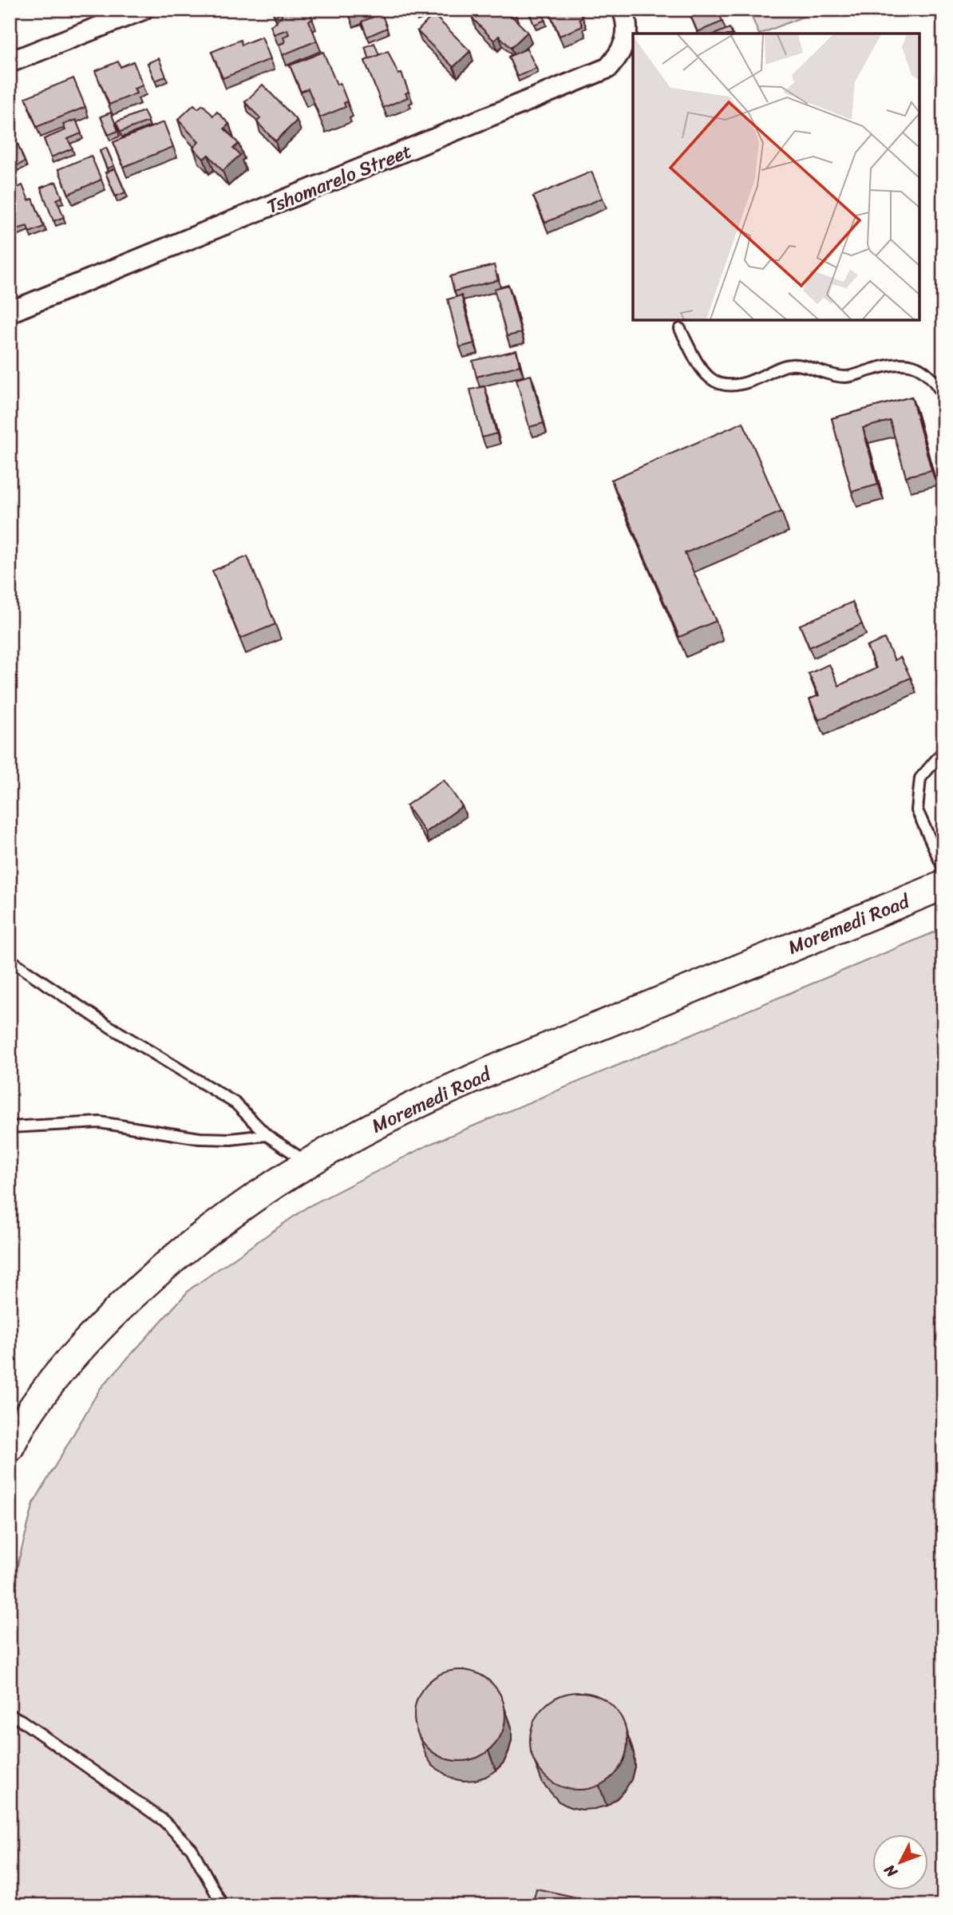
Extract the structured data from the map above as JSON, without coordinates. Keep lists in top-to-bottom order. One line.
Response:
{"streets":{"street":["Tshomarelo Street","Moremedi Road"]},"north":"bottom left"}
